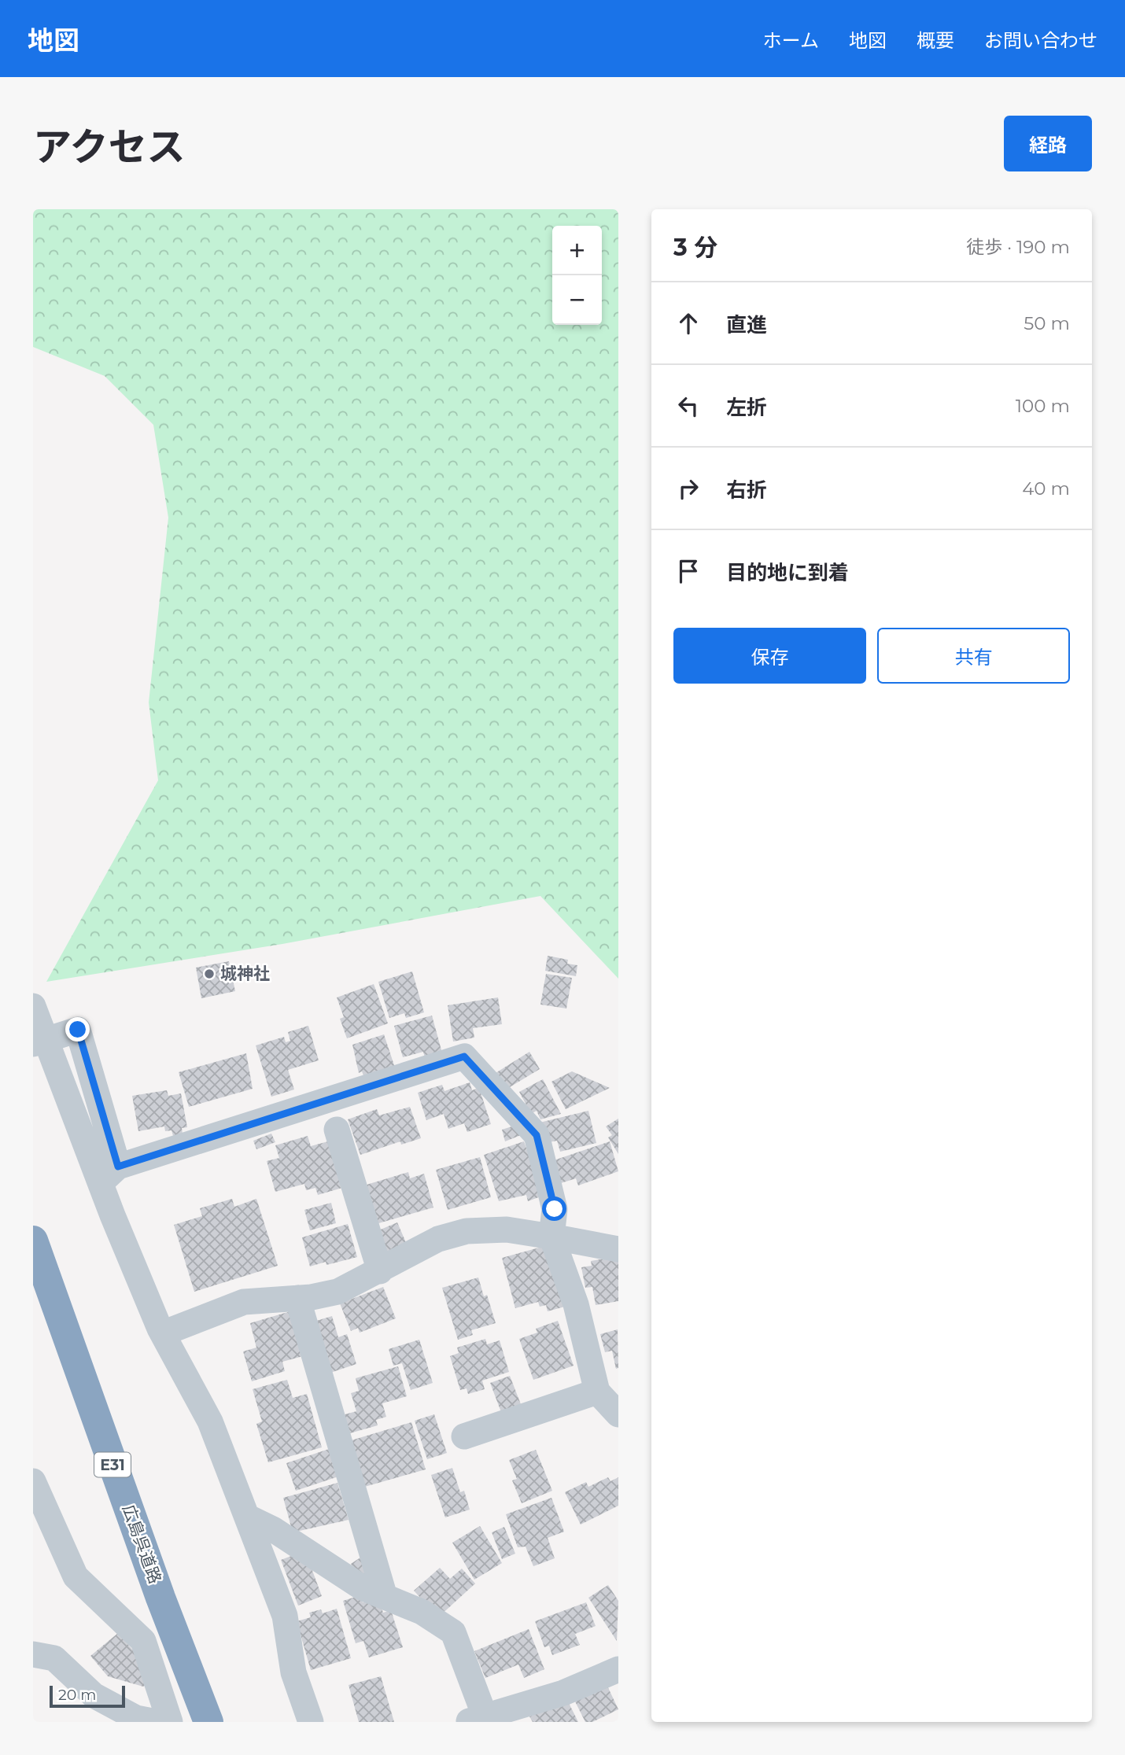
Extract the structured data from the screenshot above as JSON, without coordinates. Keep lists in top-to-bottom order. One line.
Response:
{"streets":{"highway":["E31","広島呉道路"]},"places":["城神社"],"scale_bar":"20 m","page":{"header":"地図","nav":["ホーム","地図","概要","お問い合わせ"],"title":"アクセス","buttons":["経路",["保存","共有"]],"heading":["3 分","徒歩 · 190 m"],"map_buttons":["+","−"],"list":[["直進","50 m"],["左折","100 m"],["右折","40 m"],"目的地に到着"],"scale":"20 m"}}
